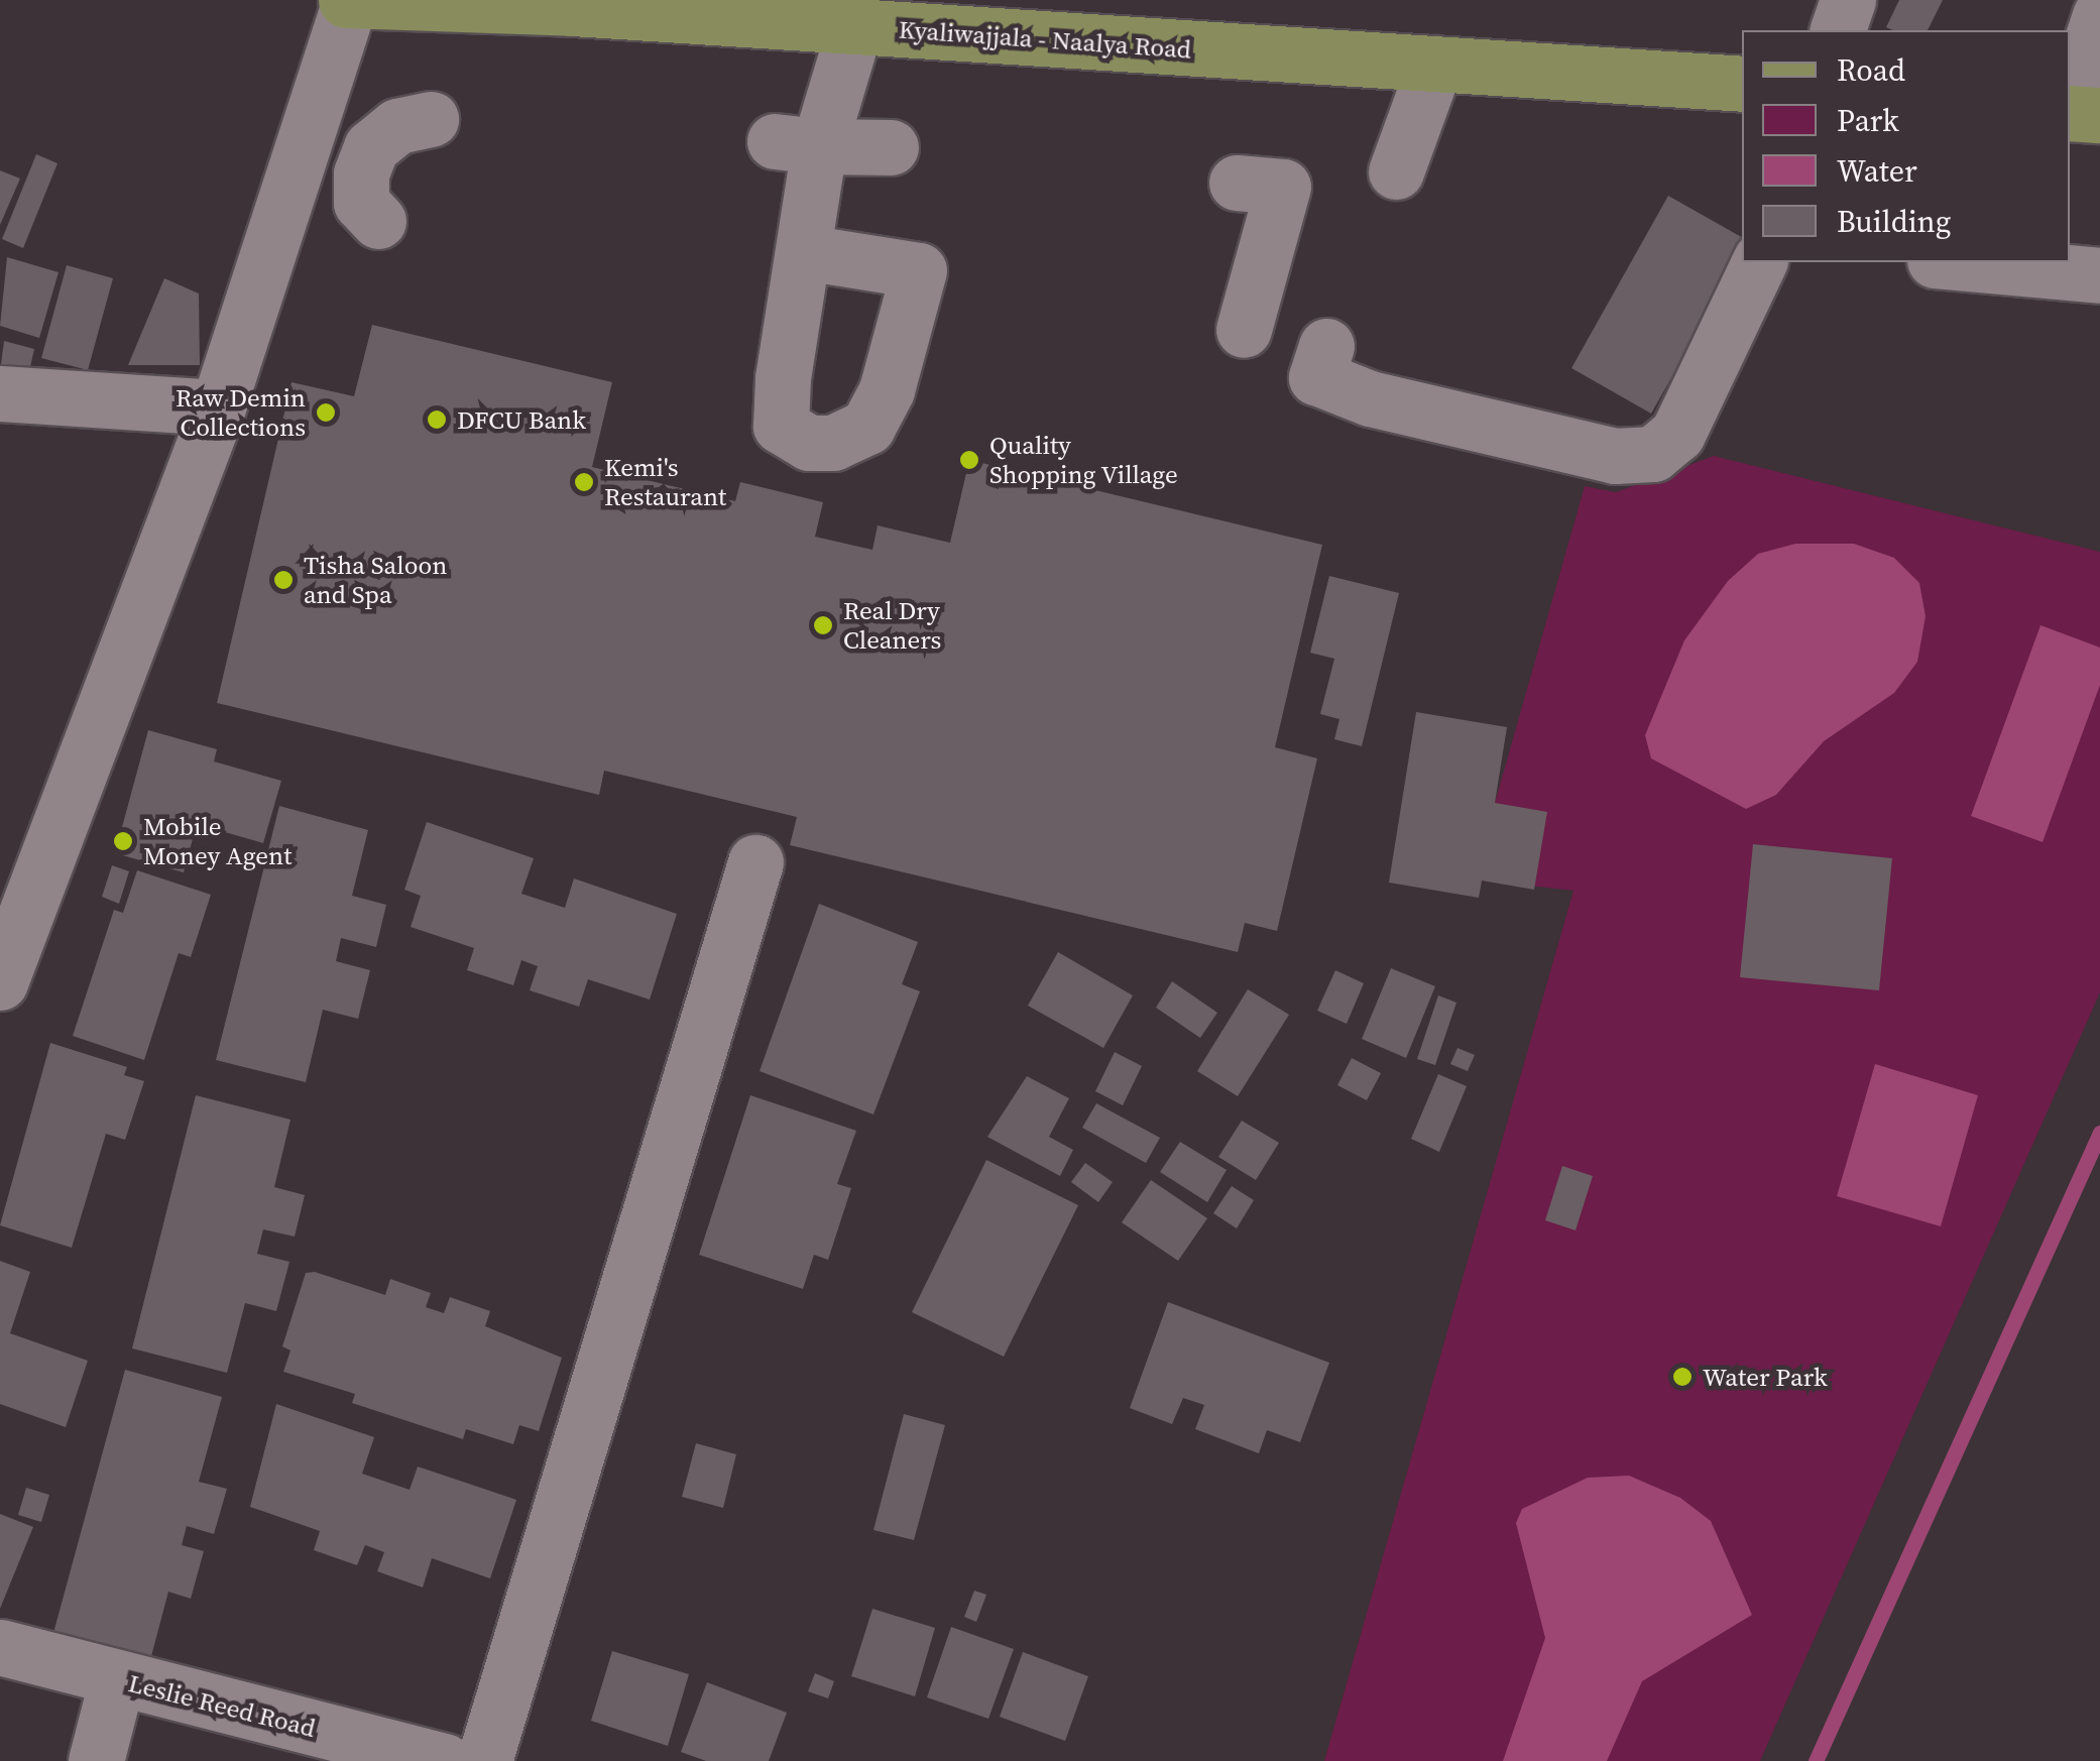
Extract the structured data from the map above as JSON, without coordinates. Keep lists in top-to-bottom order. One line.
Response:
{"streets":{"main road":["Kyaliwajjala - Naalya Road"],"street":["Leslie Reed Road"]},"places":["Raw Demin Collections","DFCU Bank","Quality Shopping Village","Kemi's Restaurant","Tisha Saloon and Spa","Real Dry Cleaners","Mobile Money Agent","Water Park"],"legend":["Road","Park","Water","Building"]}
